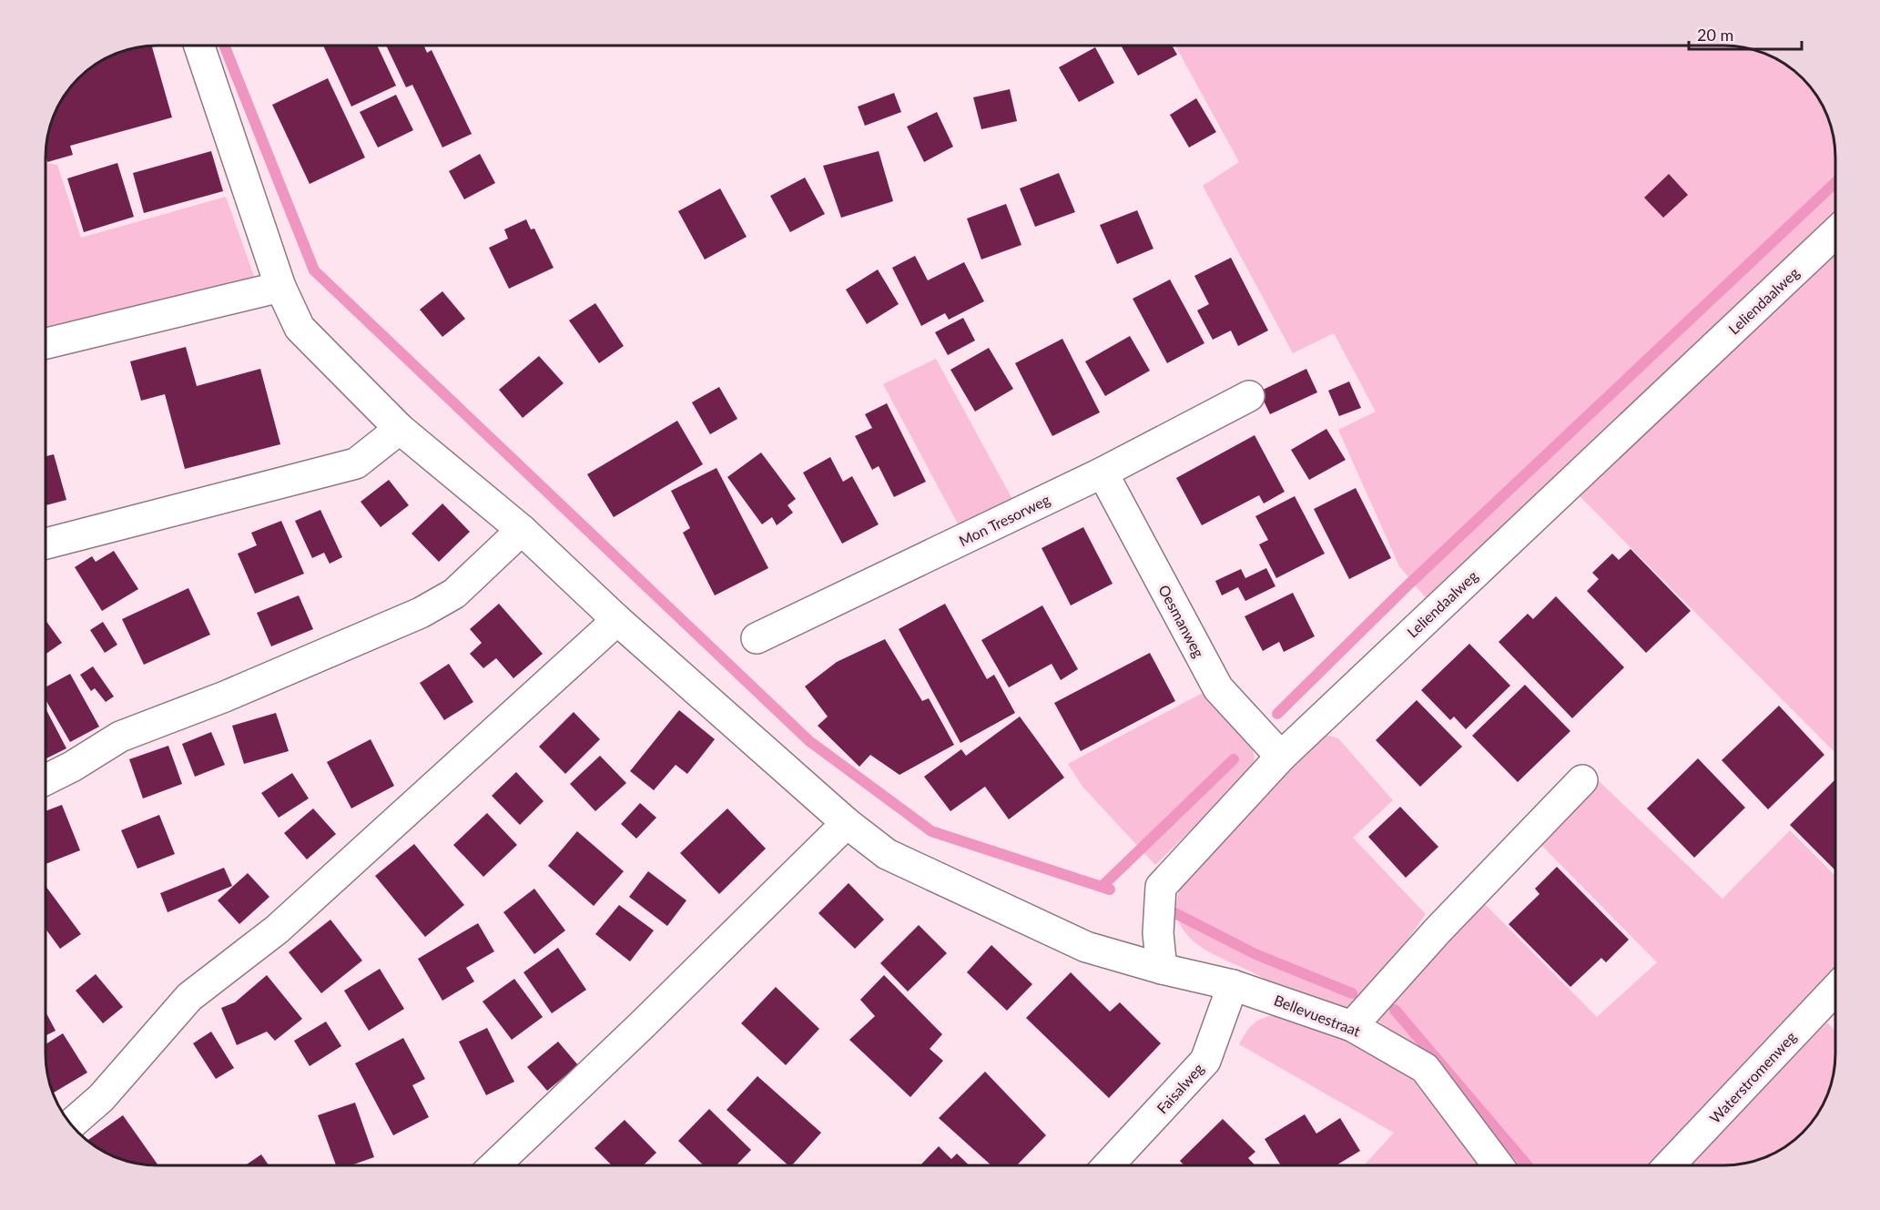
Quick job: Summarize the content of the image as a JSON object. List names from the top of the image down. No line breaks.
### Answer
{"streets":{"street":["Leliendaalweg","Mon Tresorweg","Oesmanweg","Bellevuestraat","Waterstromenweg","Faisalweg"]},"crossings":[["Leliendaalweg","Oesmanweg"],["Mon Tresorweg","Oesmanweg"],["Bellevuestraat","Faisalweg"]],"scale_bar":"20 m"}
